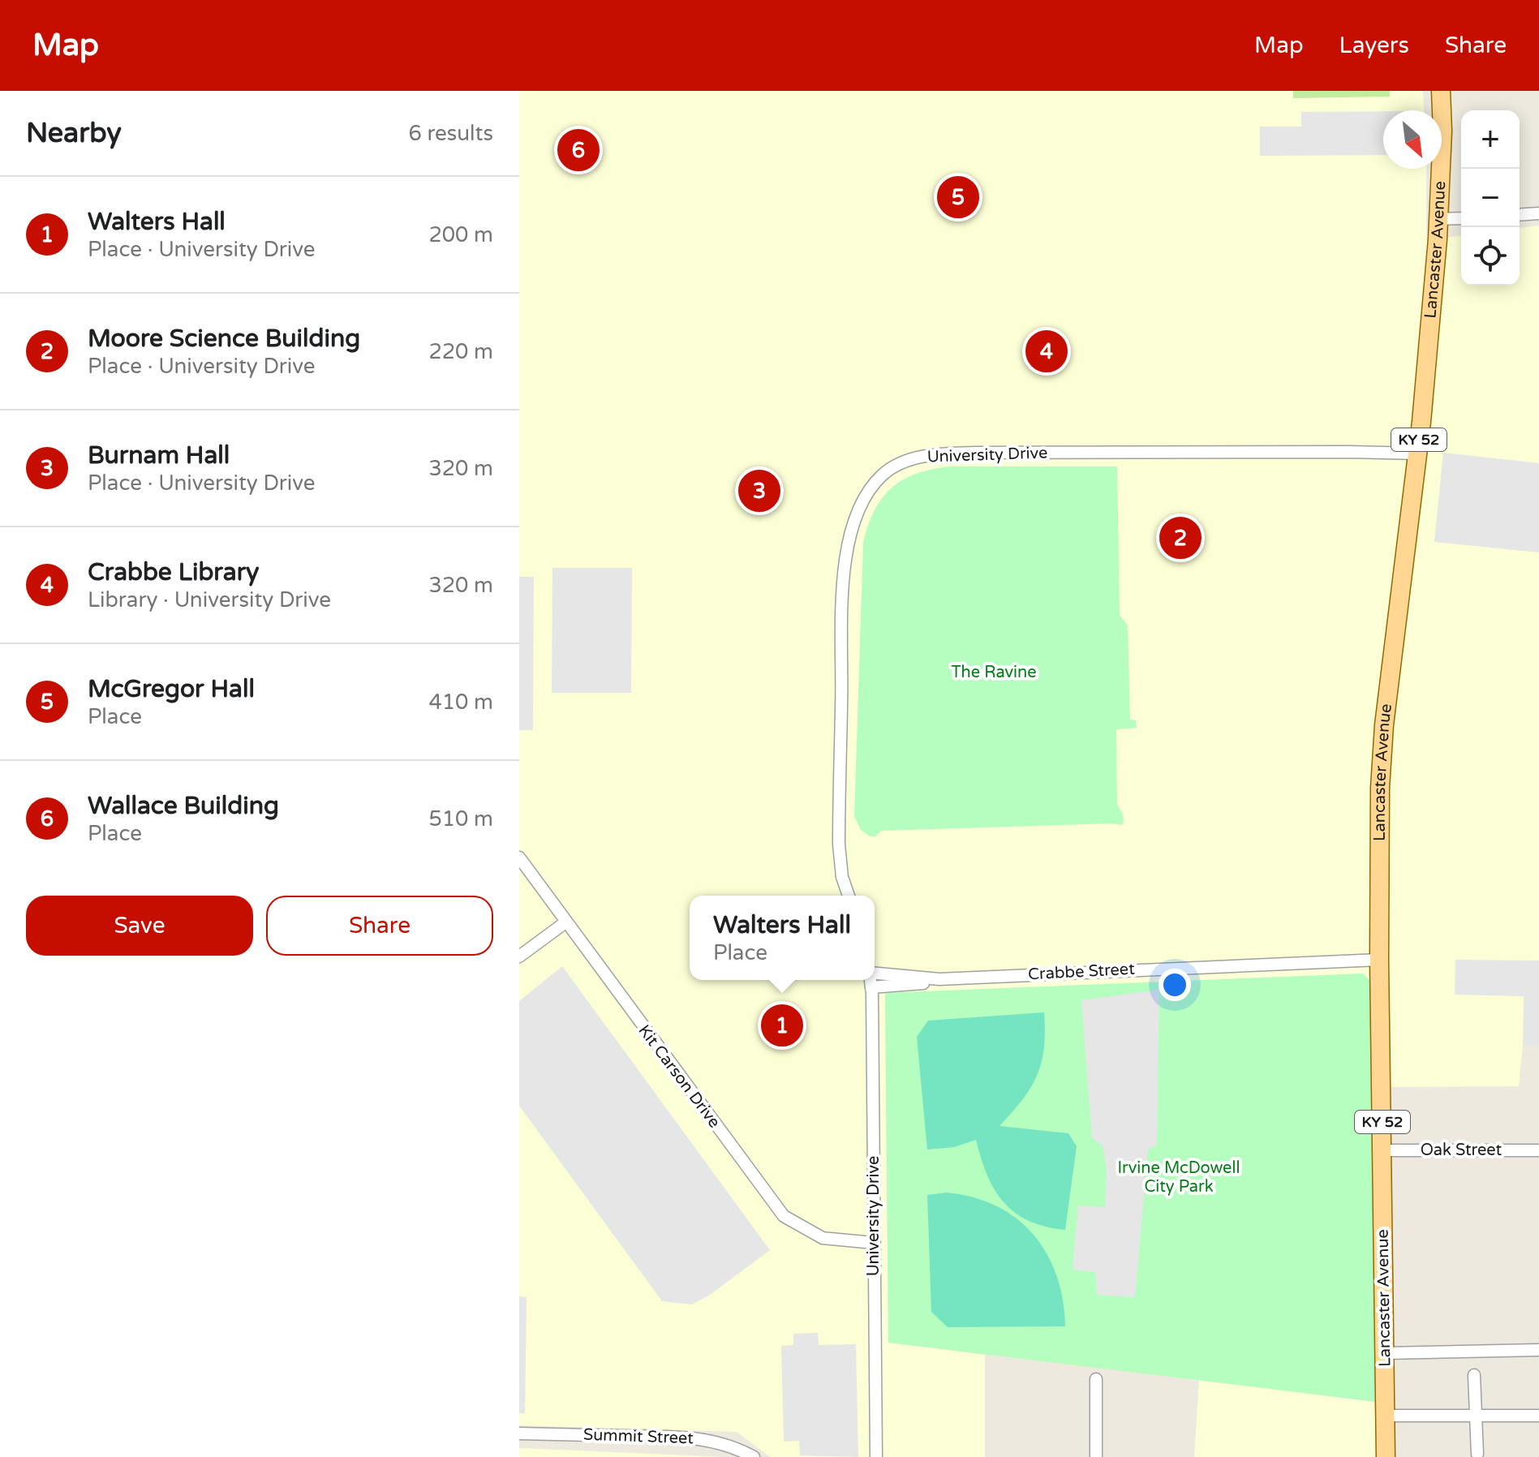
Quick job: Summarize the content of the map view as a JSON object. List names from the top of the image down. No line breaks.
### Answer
{"streets":{"main road":["Lancaster Avenue","KY 52"],"street":["University Drive","Crabbe Street","Kit Carson Drive","Oak Street","Summit Street"]},"crossings":[["Lancaster Avenue","University Drive"],["Lancaster Avenue","Crabbe Street"],["Lancaster Avenue","Oak Street"],["University Drive","Kit Carson Drive"]],"parks":["The Ravine","Irvine McDowell City Park"],"north":"bottom right","page":{"header":"Map","nav":["Map","Layers","Share"],"heading":["Nearby","6 results"],"map_buttons":["+","−"],"pins":["6","5","4","3","2","1"],"list":[{"mark":"1","name":"Walters Hall","note":"Place · University Drive","value":"200 m"},{"mark":"2","name":"Moore Science Building","note":"Place · University Drive","value":"220 m"},{"mark":"3","name":"Burnam Hall","note":"Place · University Drive","value":"320 m"},{"mark":"4","name":"Crabbe Library","note":"Library · University Drive","value":"320 m"},{"mark":"5","name":"McGregor Hall","note":"Place","value":"410 m"},{"mark":"6","name":"Wallace Building","note":"Place","value":"510 m"}],"buttons":["Save","Share"],"popup":["Walters Hall","Place"]}}
